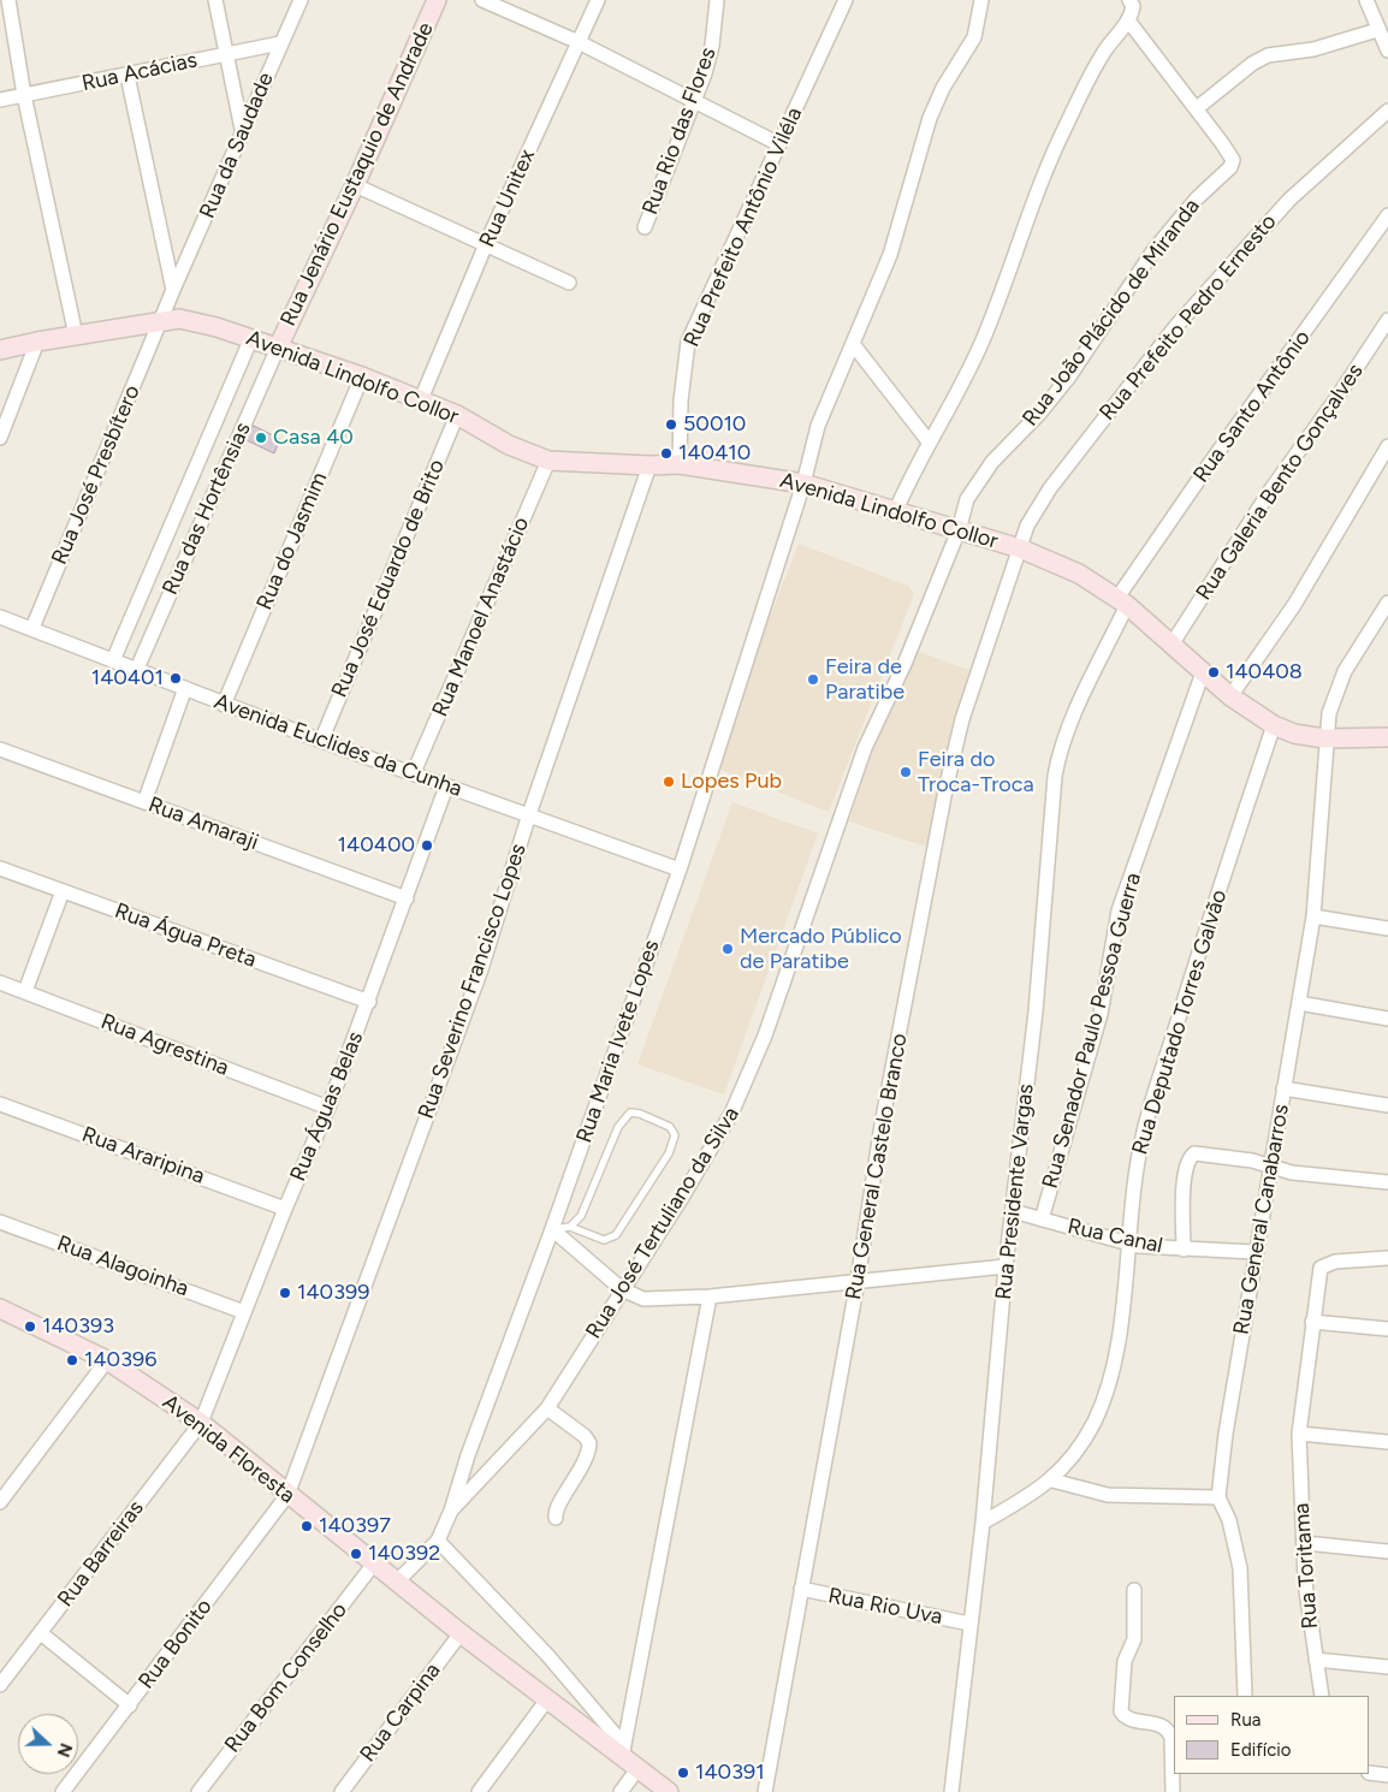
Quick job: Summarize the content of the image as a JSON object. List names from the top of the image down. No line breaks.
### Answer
{"streets":{"main road":["Rua Jenário Eustaquio de Andrade","Avenida Lindolfo Collor","Avenida Floresta"],"street":["Rua Acácias","Rua Rio das Flores","Rua da Saudade","Rua Unitex","Rua Prefeito Antônio Viléla","Rua João Plácido de Miranda","Rua Prefeito Pedro Ernesto","Rua Santo Antônio","Rua José Presbítero","Rua Galeria Bento Gonçalves","Rua das Hortênsias","Rua do Jasmim","Rua José Eduardo de Brito","Rua Manoel Anastácio","Avenida Euclides da Cunha","Rua Amaraji","Rua Água Preta","Rua Severino Francisco Lopes","Rua Deputado Torres Galvão","Rua Senador Paulo Pessoa Guerra","Rua Maria Ivete Lopes","Rua Agrestina","Rua Águas Belas","Rua Araripina","Rua General Castelo Branco","Rua Presidente Vargas","Rua General Canabarros","Rua José Tertuliano da Silva","Rua Canal","Rua Alagoinha","Rua Barreiras","Rua Toritama","Rua Rio Uva","Rua Bonito","Rua Bom Conselho","Rua Carpina"]},"crossings":[["Rua Acácias","Rua da Saudade"],["Rua da Saudade","Avenida Lindolfo Collor"],["Rua da Saudade","Rua José Presbítero"],["Rua Jenário Eustaquio de Andrade","Avenida Lindolfo Collor"],["Rua Jenário Eustaquio de Andrade","Rua das Hortênsias"],["Rua Unitex","Avenida Lindolfo Collor"],["Rua Prefeito Antônio Viléla","Avenida Lindolfo Collor"],["Rua João Plácido de Miranda","Avenida Lindolfo Collor"],["Rua João Plácido de Miranda","Rua José Tertuliano da Silva"],["Rua Prefeito Pedro Ernesto","Avenida Lindolfo Collor"],["Rua Prefeito Pedro Ernesto","Rua General Castelo Branco"],["Avenida Lindolfo Collor","Rua Santo Antônio"],["Avenida Lindolfo Collor","Rua José Presbítero"],["Avenida Lindolfo Collor","Rua Galeria Bento Gonçalves"],["Avenida Lindolfo Collor","Rua das Hortênsias"],["Avenida Lindolfo Collor","Rua do Jasmim"],["Avenida Lindolfo Collor","Rua José Eduardo de Brito"],["Avenida Lindolfo Collor","Rua Manoel Anastácio"],["Avenida Lindolfo Collor","Rua Severino Francisco Lopes"],["Avenida Lindolfo Collor","Rua Deputado Torres Galvão"],["Avenida Lindolfo Collor","Rua Senador Paulo Pessoa Guerra"],["Avenida Lindolfo Collor","Rua Maria Ivete Lopes"],["Avenida Lindolfo Collor","Rua General Castelo Branco"],["Avenida Lindolfo Collor","Rua Presidente Vargas"],["Avenida Lindolfo Collor","Rua General Canabarros"],["Avenida Lindolfo Collor","Rua José Tertuliano da Silva"],["Rua Santo Antônio","Rua Presidente Vargas"],["Rua José Presbítero","Avenida Euclides da Cunha"],["Rua das Hortênsias","Avenida Euclides da Cunha"],["Rua do Jasmim","Avenida Euclides da Cunha"],["Rua José Eduardo de Brito","Avenida Euclides da Cunha"],["Rua Manoel Anastácio","Avenida Euclides da Cunha"],["Avenida Euclides da Cunha","Rua Severino Francisco Lopes"],["Avenida Euclides da Cunha","Rua Maria Ivete Lopes"],["Avenida Euclides da Cunha","Rua Águas Belas"],["Rua Amaraji","Rua Águas Belas"],["Rua Água Preta","Rua Águas Belas"],["Rua Severino Francisco Lopes","Avenida Floresta"],["Rua Severino Francisco Lopes","Rua Bonito"],["Rua Deputado Torres Galvão","Rua Presidente Vargas"],["Rua Deputado Torres Galvão","Rua Canal"],["Rua Senador Paulo Pessoa Guerra","Rua Canal"],["Rua Maria Ivete Lopes","Rua José Tertuliano da Silva"],["Rua Maria Ivete Lopes","Avenida Floresta"],["Rua Agrestina","Rua Águas Belas"],["Rua Águas Belas","Rua Araripina"],["Rua Águas Belas","Rua Alagoinha"],["Rua Águas Belas","Avenida Floresta"],["Rua Águas Belas","Rua Barreiras"],["Rua General Castelo Branco","Rua Rio Uva"],["Rua Presidente Vargas","Rua Canal"],["Rua Presidente Vargas","Rua Rio Uva"],["Rua General Canabarros","Rua Canal"],["Avenida Floresta","Rua Barreiras"],["Avenida Floresta","Rua Bonito"],["Avenida Floresta","Rua Bom Conselho"],["Avenida Floresta","Rua Carpina"]],"places":["50010","Casa 40","140410","140408","140401","Feira de Paratibe","Feira do Troca-Troca","Lopes Pub","140400","Mercado Público de Paratibe","140399","140393","140396","140397","140392","140391"],"legend":["Rua","Edifício"],"north":"right"}
